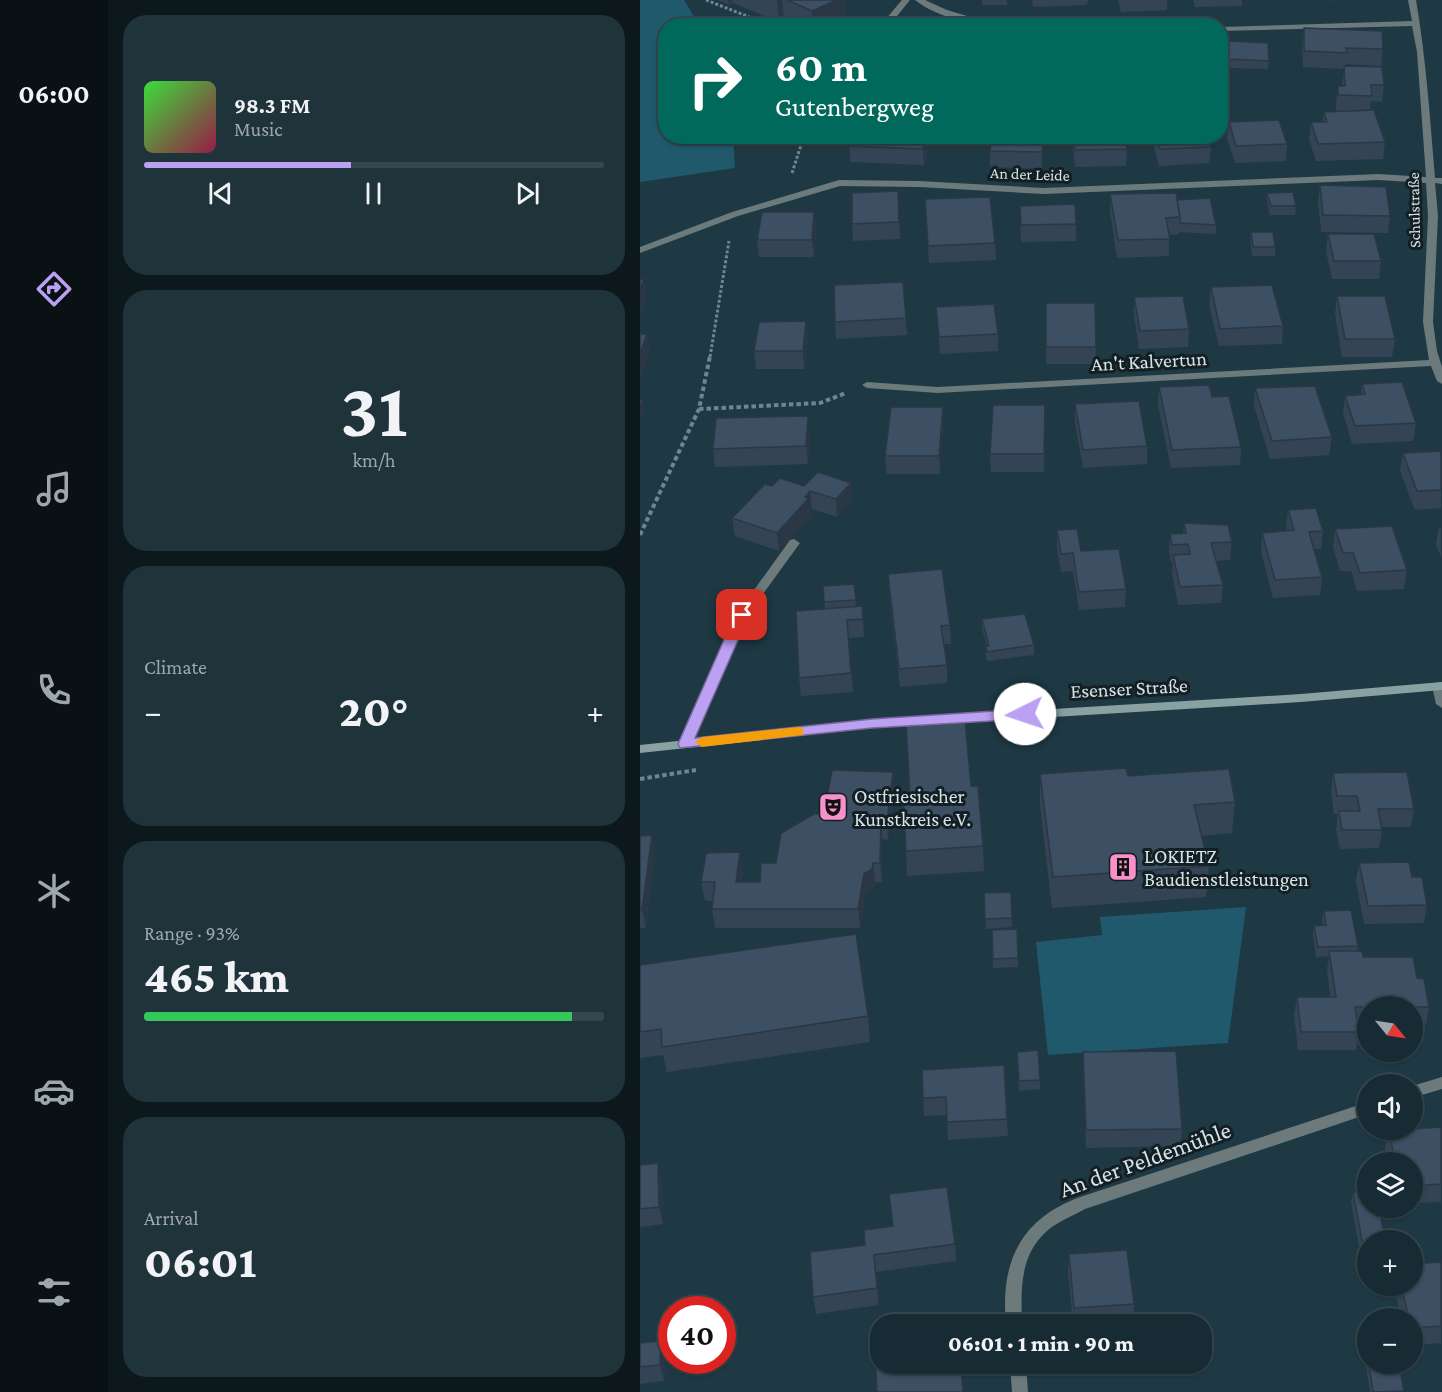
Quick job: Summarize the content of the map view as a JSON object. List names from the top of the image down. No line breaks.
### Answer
{"streets":{"street":["An der Leide","Schulstraße","An't Kalvertun","Esenser Straße","An der Peldemühle"]},"crossings":[["An der Leide","Schulstraße"],["Schulstraße","An't Kalvertun"]],"places":{"theatre":["Ostfriesischer Kunstkreis e.V."],"building":["LOKIETZ Baudienstleistungen"]},"north":"bottom right","page":{"tabs":"06:00","turn":["60 m","Gutenbergweg"],"song":["98.3 FM","Music"],"tile":[["31","km/h"],"Climate",["Range · 93%","465 km"],["Arrival","06:01"]],"heat":["−","20°","+"],"map_buttons":["+","−"],"limit":"40","trip":"06:01 · 1 min · 90 m"}}
